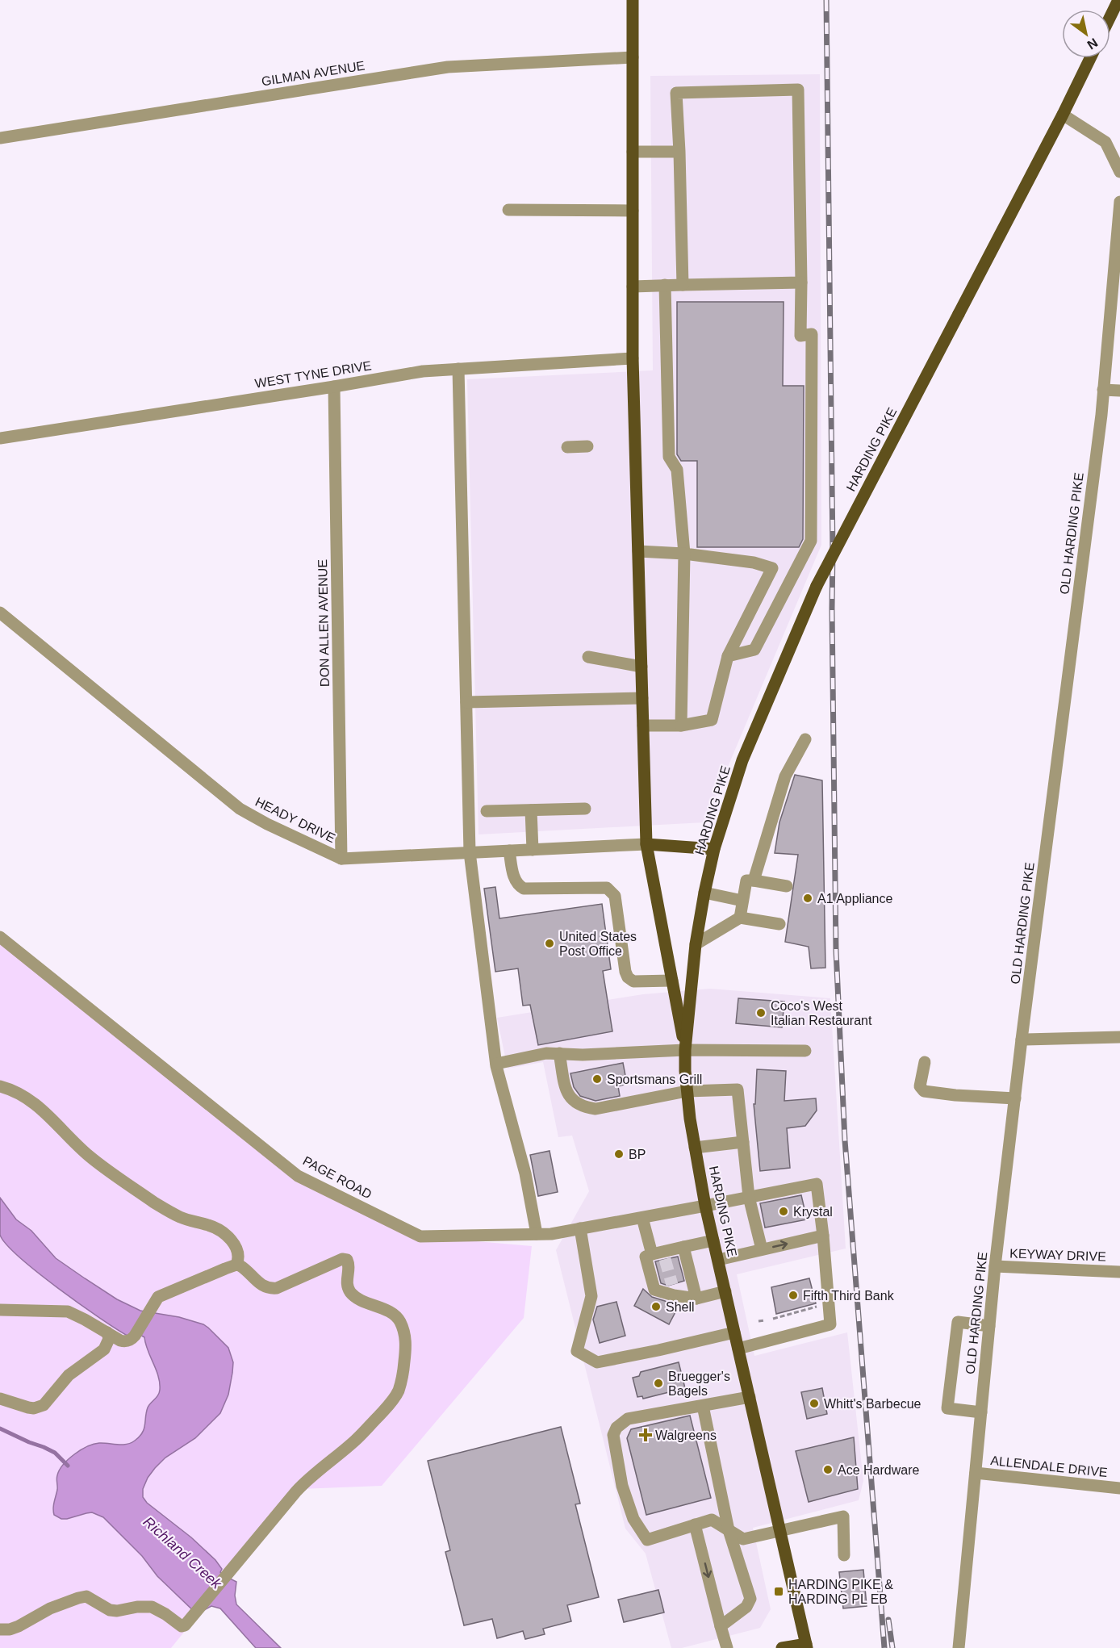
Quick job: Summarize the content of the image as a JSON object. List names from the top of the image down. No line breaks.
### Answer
{"streets":{"main road":["HARDING PIKE"],"street":["GILMAN AVENUE","WEST TYNE DRIVE","OLD HARDING PIKE","DON ALLEN AVENUE","HEADY DRIVE","PAGE ROAD","KEYWAY DRIVE","ALLENDALE DRIVE"]},"crossings":[["WEST TYNE DRIVE","DON ALLEN AVENUE"],["HARDING PIKE","PAGE ROAD"],["OLD HARDING PIKE","KEYWAY DRIVE"],["OLD HARDING PIKE","ALLENDALE DRIVE"],["DON ALLEN AVENUE","HEADY DRIVE"]],"water":["Richland Creek"],"places":{"other":["A1 Appliance","United States Post Office","Coco's West Italian Restaurant","Sportsmans Grill","BP","Krystal","Fifth Third Bank","Shell","Bruegger's Bagels","Whitt's Barbecue","Ace Hardware"],"health":["Walgreens"],"transit":["HARDING PIKE & HARDING PL EB"]},"north":"bottom right"}
